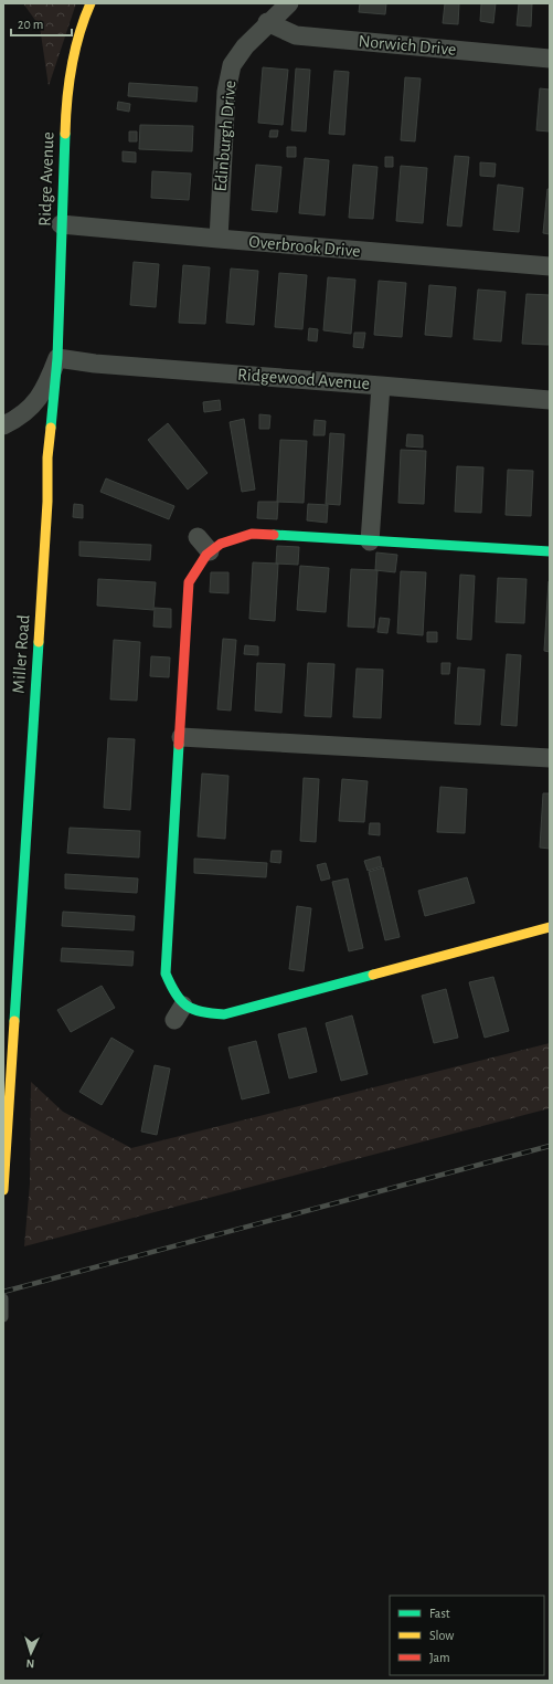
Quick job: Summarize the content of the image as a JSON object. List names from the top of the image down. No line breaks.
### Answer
{"streets":{"street":["Norwich Drive","Edinburgh Drive","Ridge Avenue","Overbrook Drive","Ridgewood Avenue","Miller Road"]},"crossings":[["Norwich Drive","Edinburgh Drive"],["Edinburgh Drive","Overbrook Drive"],["Ridge Avenue","Overbrook Drive"],["Ridge Avenue","Ridgewood Avenue"],["Ridge Avenue","Miller Road"],["Ridgewood Avenue","Miller Road"]],"legend":["Fast","Slow","Jam"],"scale_bar":"20 m","north":"bottom"}
